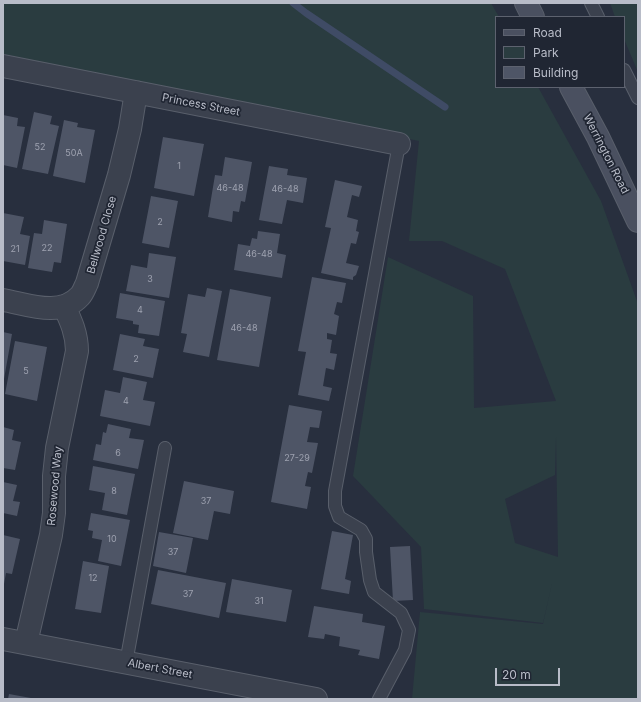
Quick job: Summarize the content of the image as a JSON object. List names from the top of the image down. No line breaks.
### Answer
{"streets":{"main road":["Werrington Road"],"street":["Princess Street","Bellwood Close","Rosewood Way","Albert Street"]},"crossings":[["Princess Street","Bellwood Close"],["Bellwood Close","Rosewood Way"],["Rosewood Way","Albert Street"]],"house_numbers":["52","50A","1","46-48","46-48","2","22","21","46-48","3","4","46-48","2","5","4","6","27-29","8","37","10","37","12","37","31"],"legend":["Road","Park","Building"],"scale_bar":"20 m"}
